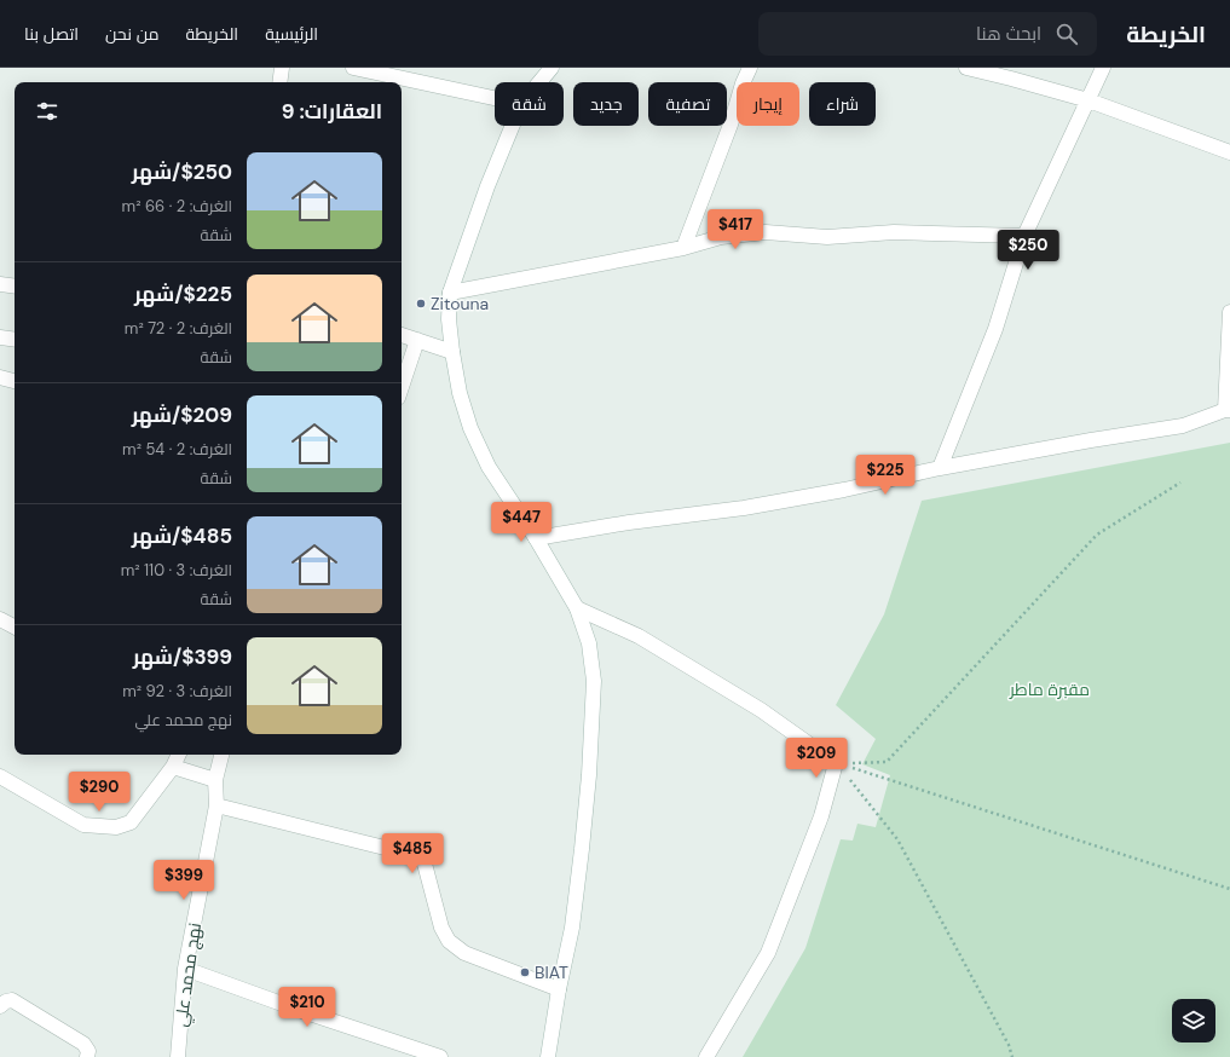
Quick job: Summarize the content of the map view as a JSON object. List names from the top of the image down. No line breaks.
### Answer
{"streets":{"street":["نهج محمد علي"]},"parks":["مقبرة ماطر"],"places":["Zitouna","BIAT"],"page":{"header":"الخريطة","search":"ابحث هنا","nav":["الرئيسية","الخريطة","من نحن","اتصل بنا"],"chip":["شراء","إيجار","تصفية","جديد","شقة"],"heading":"العقارات: 9","list":[{"name":"$250/شهر","note":"الغرف: 2 · 66 m² · شقة"},{"name":"$225/شهر","note":"الغرف: 2 · 72 m² · شقة"},{"name":"$209/شهر","note":"الغرف: 2 · 54 m² · شقة"},{"name":"$485/شهر","note":"الغرف: 3 · 110 m² · شقة"},{"name":"$399/شهر","note":"الغرف: 3 · 92 m² · نهج محمد علي"}],"price":["$417","$250","$225","$447","$209","$290","$485","$399","$210"]}}
